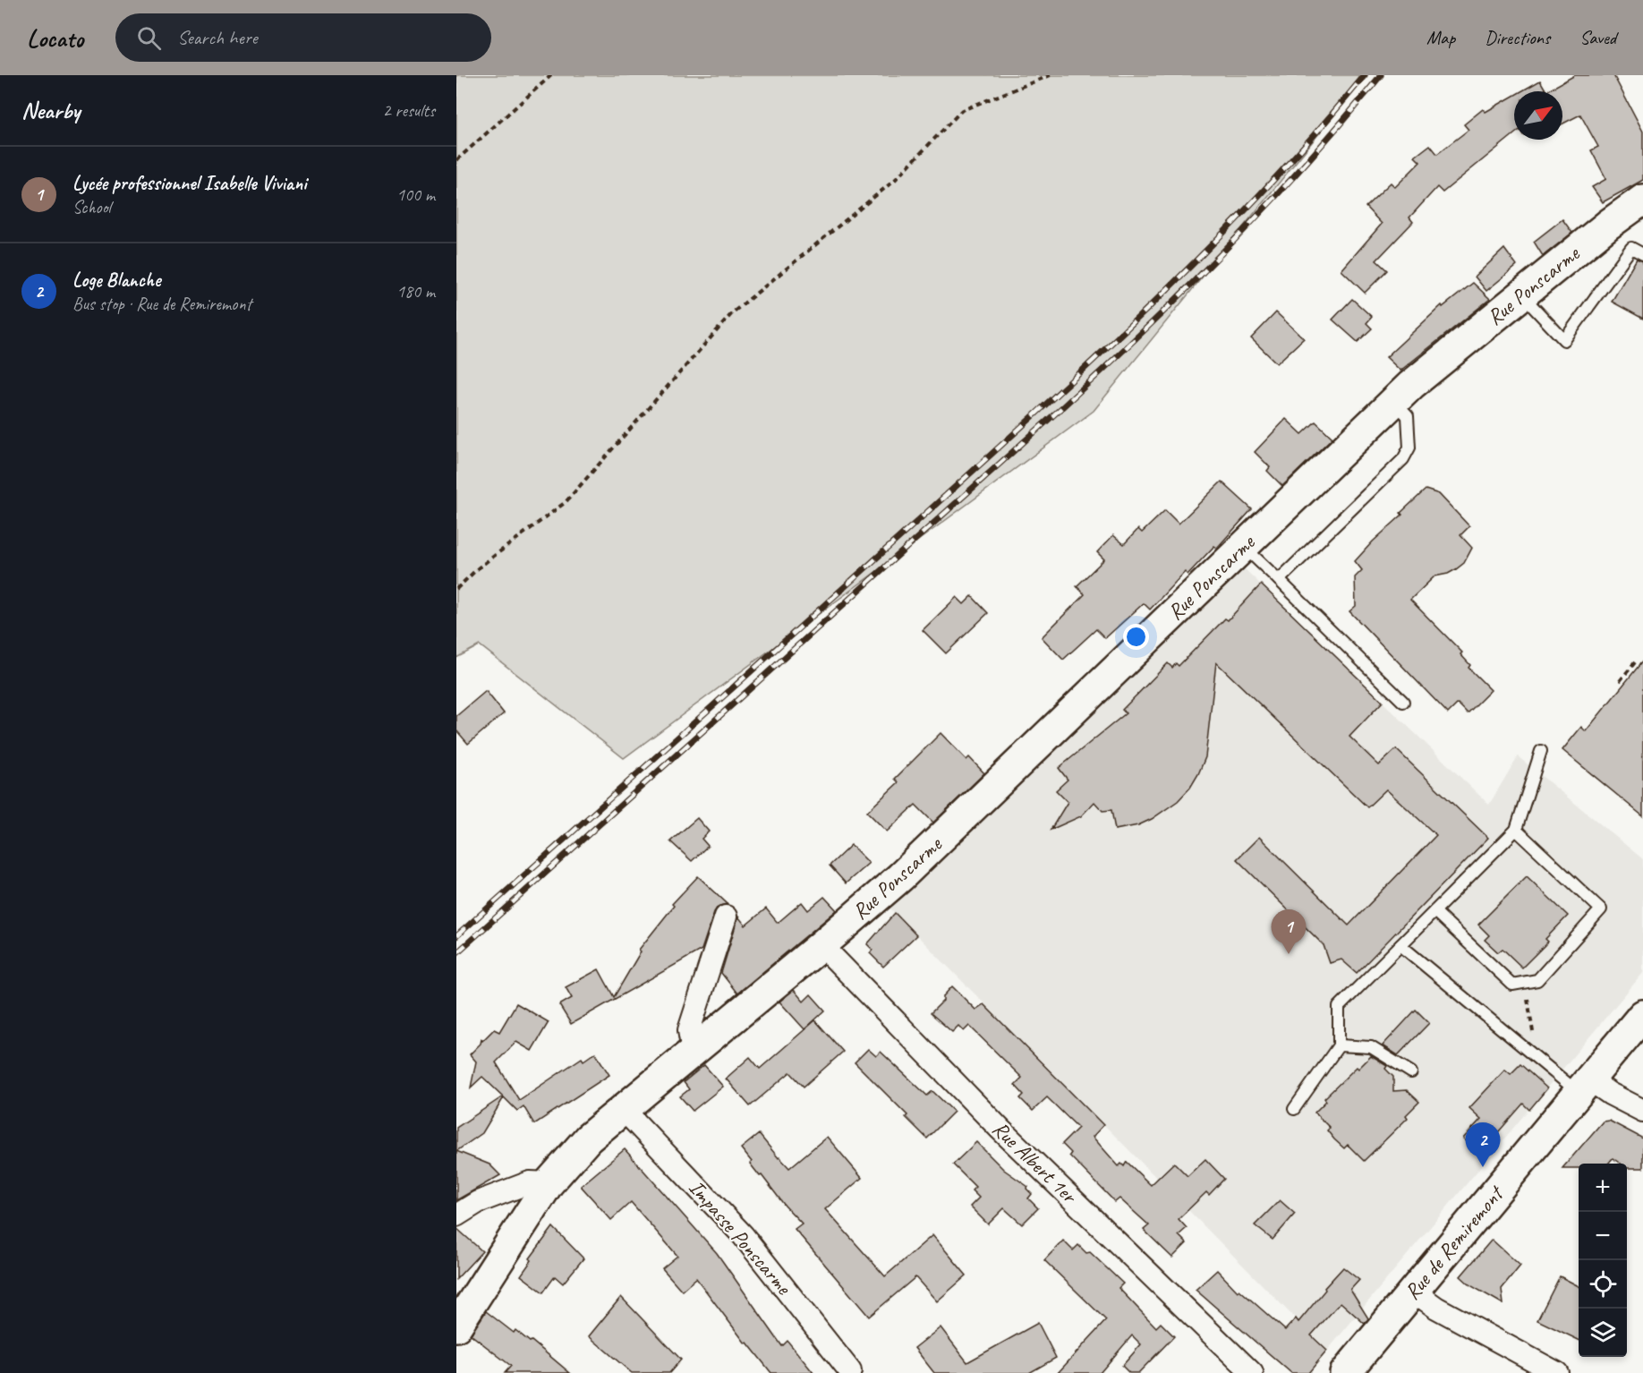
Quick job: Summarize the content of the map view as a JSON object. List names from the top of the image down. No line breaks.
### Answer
{"streets":{"street":["Rue Ponscarme","Rue Albert 1er","Impasse Ponscarme","Rue de Remiremont"]},"crossings":[["Rue Ponscarme","Rue Albert 1er"],["Rue Ponscarme","Impasse Ponscarme"]],"north":"top right","page":{"header":"Locato","search":"Search here","nav":["Map","Directions","Saved"],"heading":["Nearby","2 results"],"list":[{"mark":"1","name":"Lycée professionnel Isabelle Viviani","note":"School","value":"100 m"},{"mark":"2","name":"Loge Blanche","note":"Bus stop · Rue de Remiremont","value":"180 m"}],"pins":["1","2"],"map_buttons":["+","−"]}}
